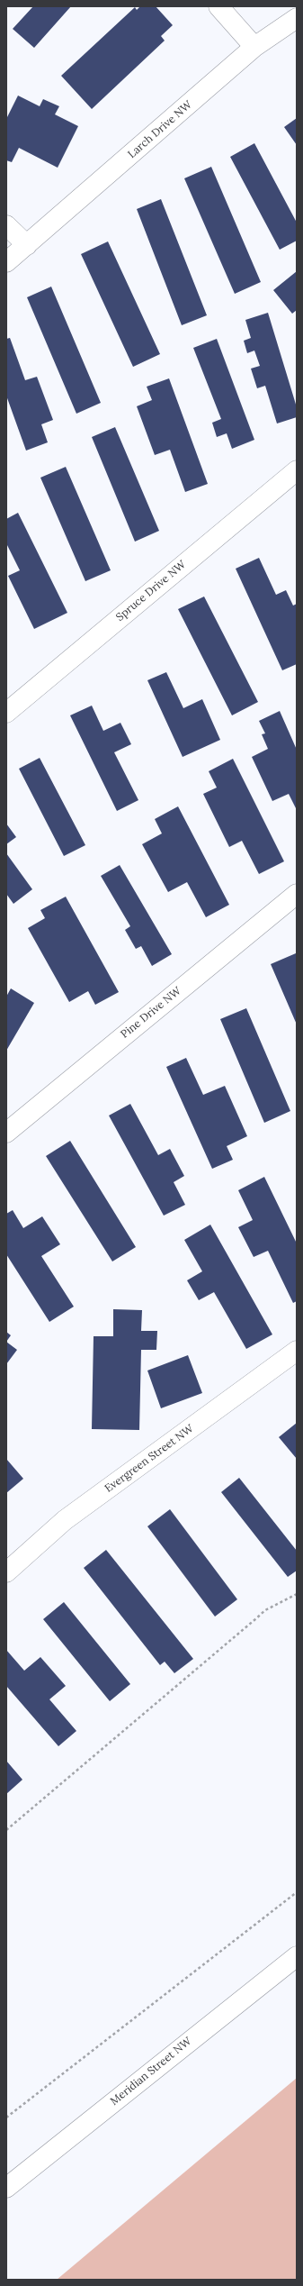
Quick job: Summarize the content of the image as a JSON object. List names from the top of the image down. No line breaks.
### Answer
{"streets":{"street":["Larch Drive NW","Spruce Drive NW","Pine Drive NW","Evergreen Street NW","Meridian Street NW"]}}
